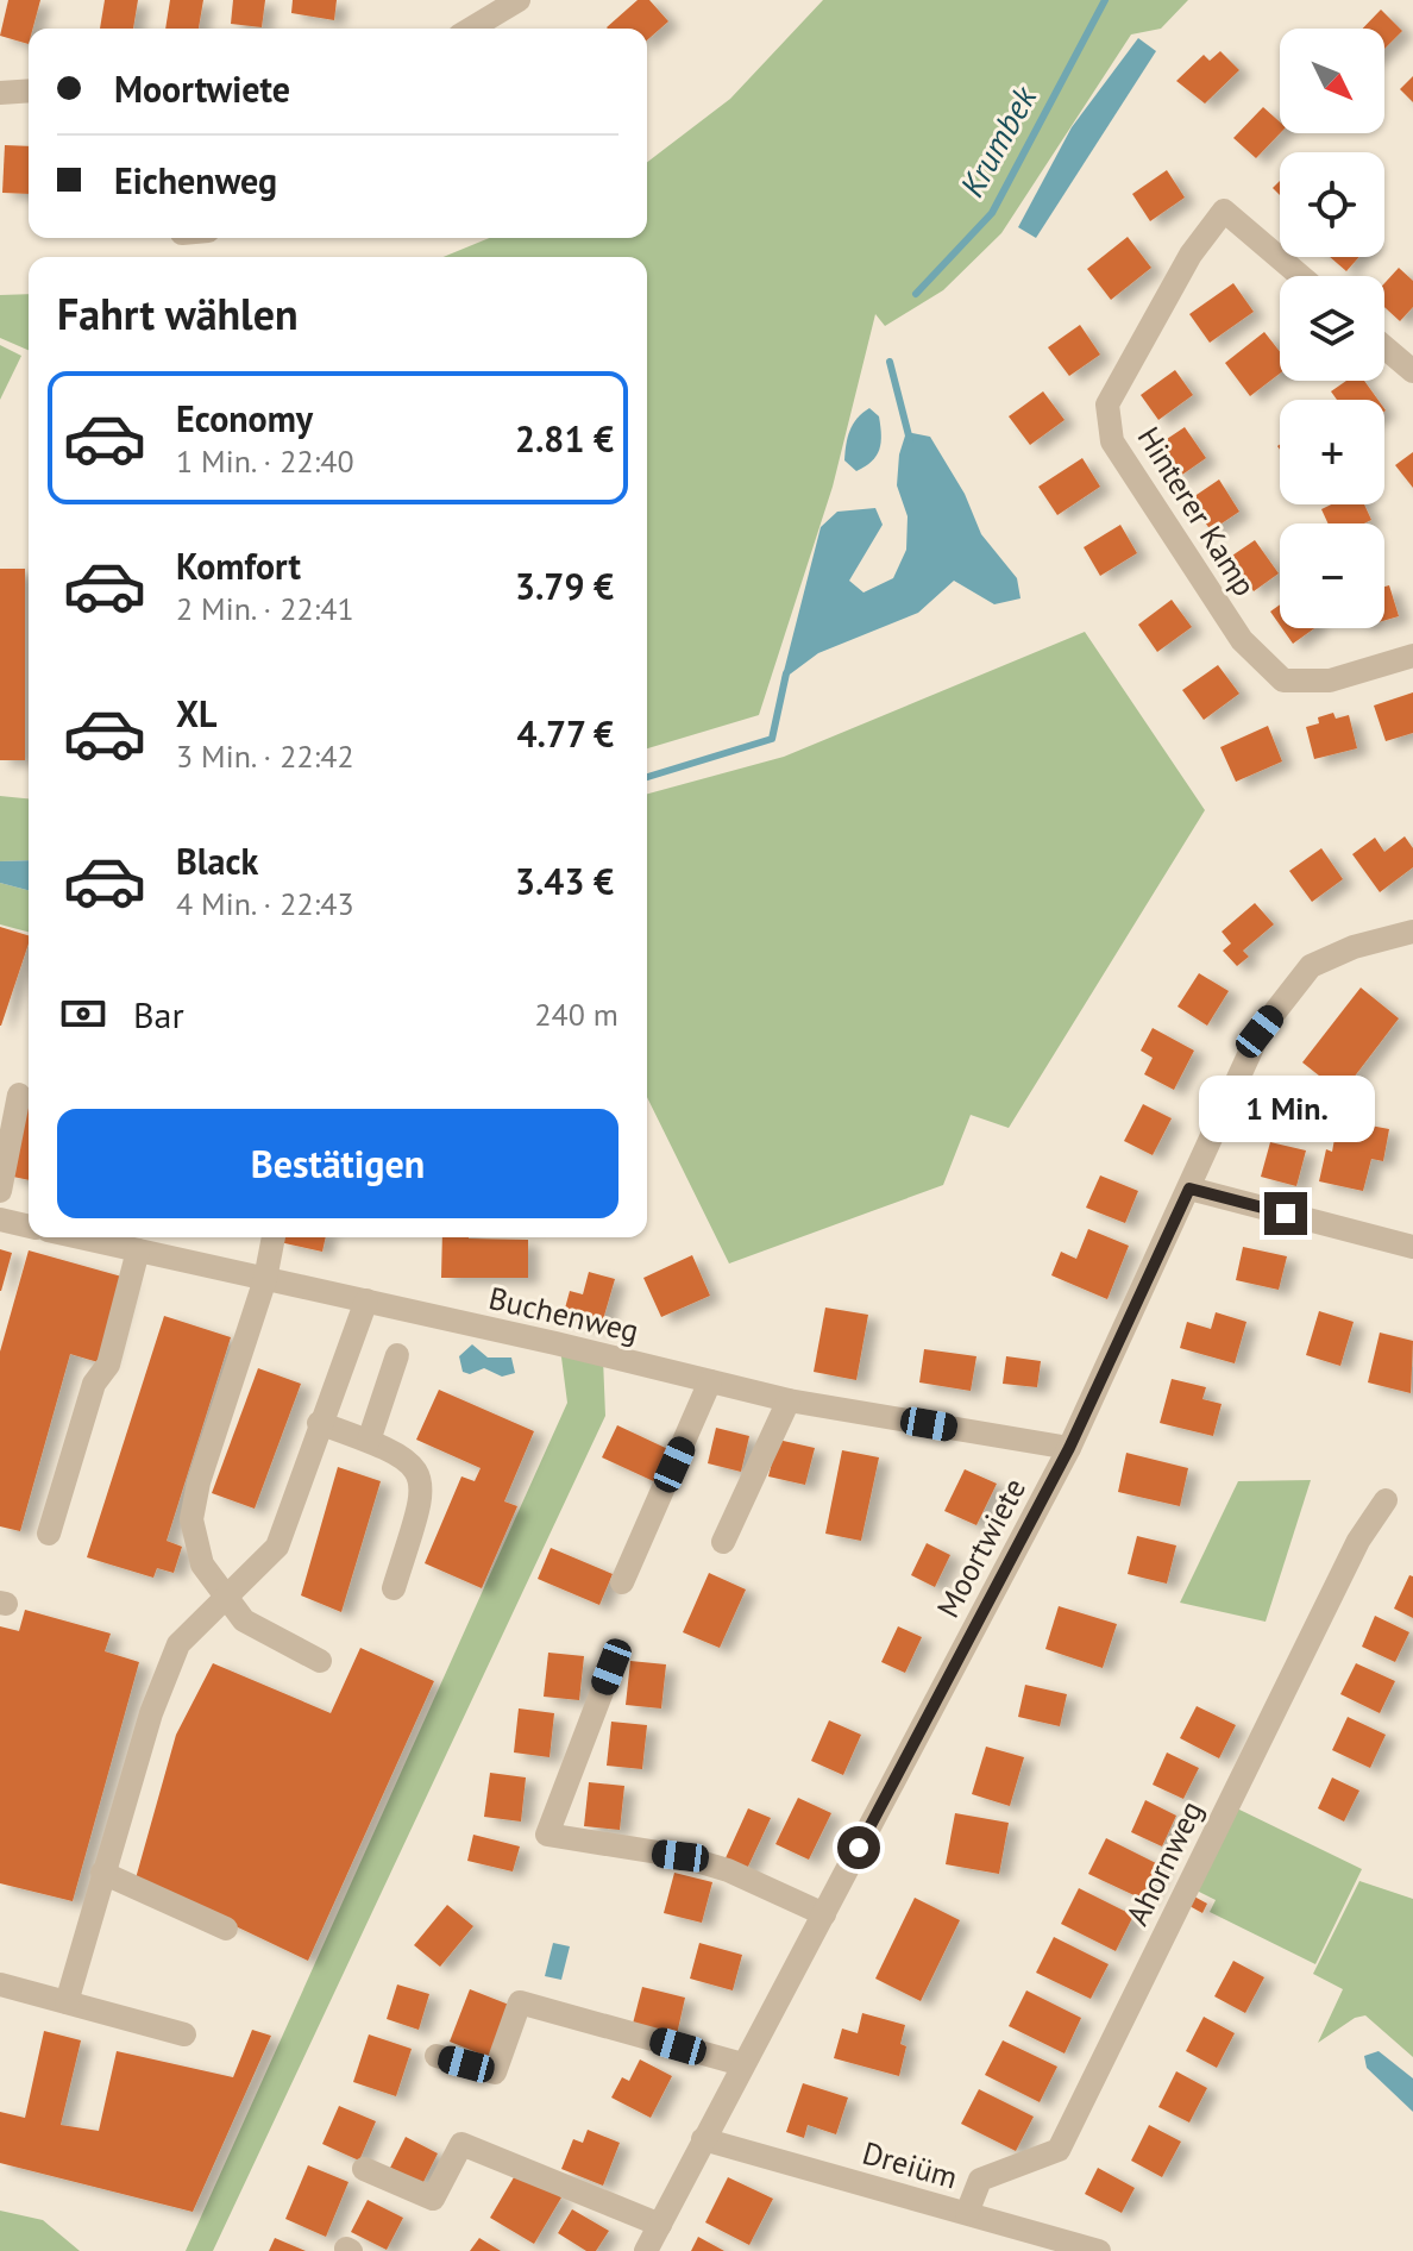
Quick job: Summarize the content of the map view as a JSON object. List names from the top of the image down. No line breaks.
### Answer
{"streets":{"street":["Hinterer Kamp","Buchenweg","Moortwiete","Ahornweg","Dreiüm"]},"crossings":[["Buchenweg","Moortwiete"],["Moortwiete","Dreiüm"],["Ahornweg","Dreiüm"]],"water":["Krumbek"],"north":"bottom right","page":{"map_buttons":["+","−"],"banner":["Moortwiete","Eichenweg"],"heading":"Fahrt wählen","list":[{"name":"Economy","note":"1 Min. · 22:40","value":"2.81 €"},{"name":"Komfort","note":"2 Min. · 22:41","value":"3.79 €"},{"name":"XL","note":"3 Min. · 22:42","value":"4.77 €"},{"name":"Black","note":"4 Min. · 22:43","value":"3.43 €"}],"pay":["Bar","240 m"],"bubble":"1 Min.","buttons":"Bestätigen"}}
